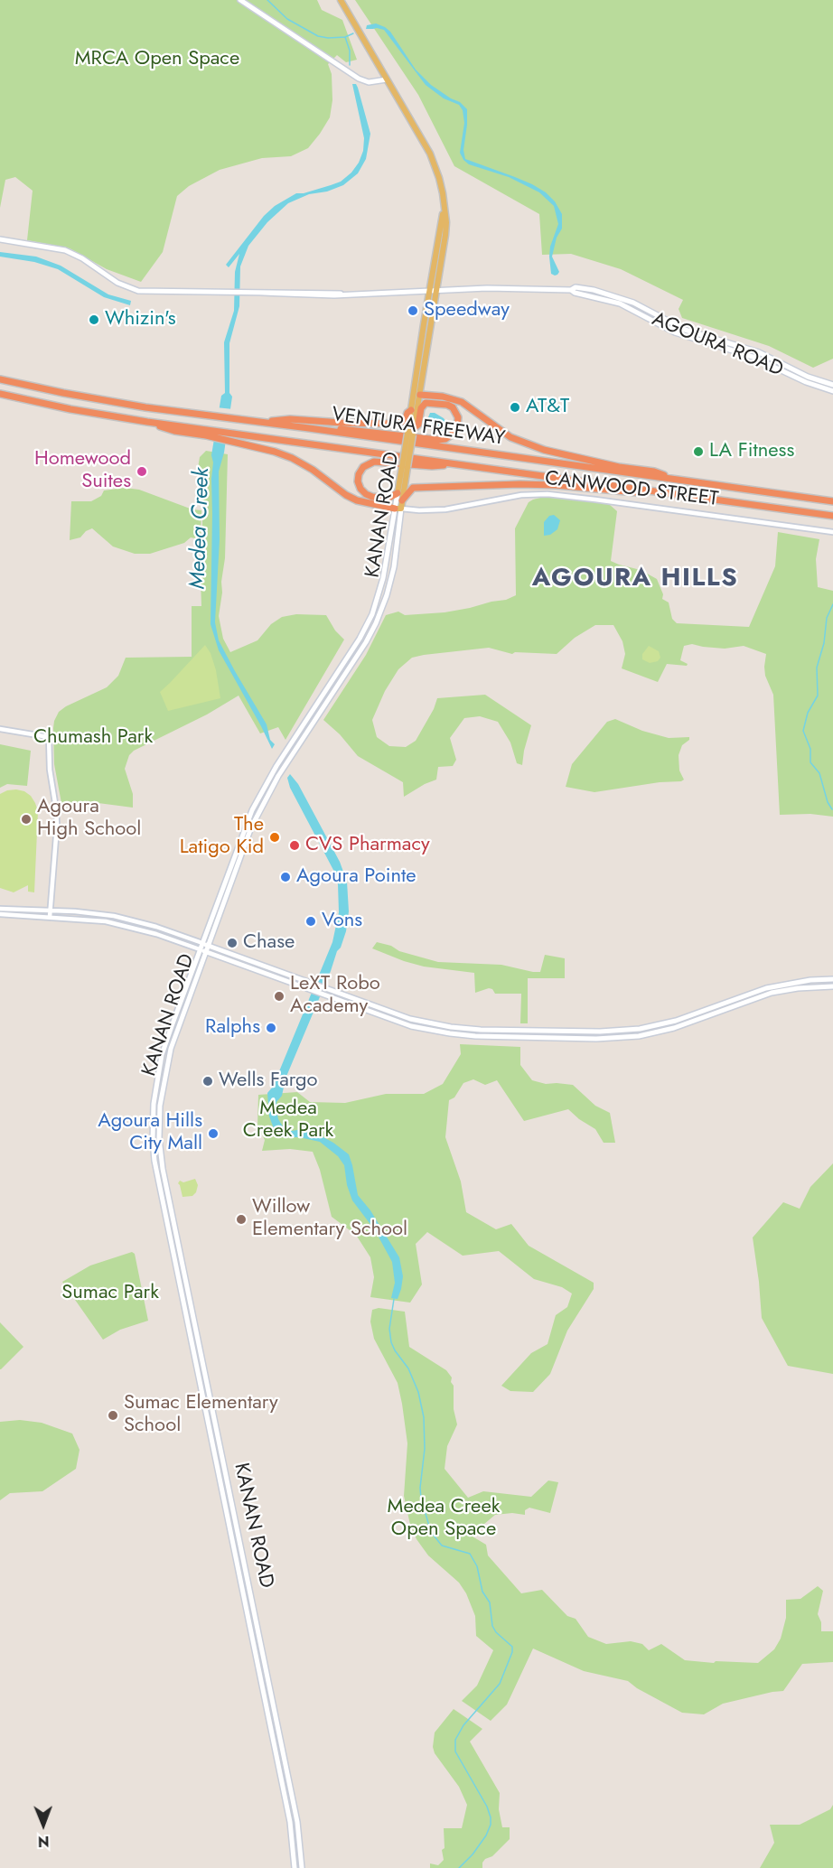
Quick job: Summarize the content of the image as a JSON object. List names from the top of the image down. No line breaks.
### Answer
{"streets":{"highway":["VENTURA FREEWAY"],"main road":["AGOURA ROAD","KANAN ROAD"],"street":["CANWOOD STREET"]},"crossings":[["AGOURA ROAD","KANAN ROAD"],["CANWOOD STREET","KANAN ROAD"]],"districts":["AGOURA HILLS"],"water":["Medea Creek"],"parks":["MRCA Open Space","Chumash Park","Medea Creek Park","Sumac Park","Medea Creek Open Space"],"places":["Speedway","Whizin's","AT&T","LA Fitness","Homewood Suites","Agoura High School","The Latigo Kid","CVS Pharmacy","Agoura Pointe","Vons","Chase","LeXT Robo Academy","Ralphs","Wells Fargo","Agoura Hills City Mall","Willow Elementary School","Sumac Elementary School"],"north":"bottom"}
